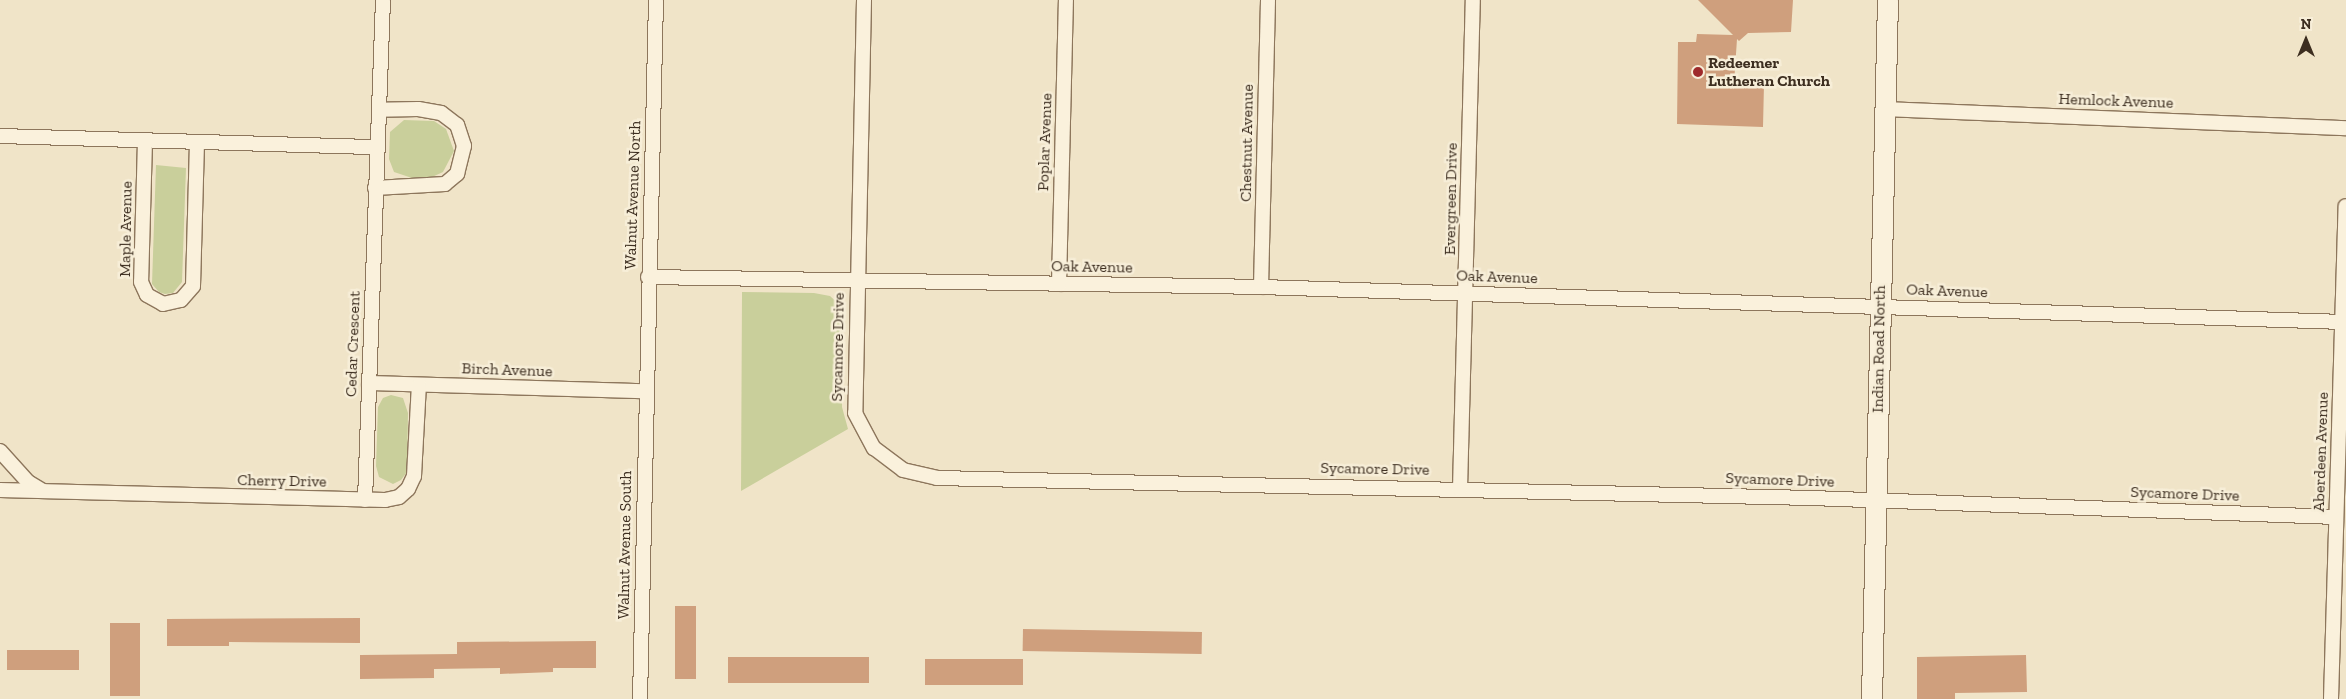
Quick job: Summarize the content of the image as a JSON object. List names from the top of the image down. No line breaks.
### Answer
{"streets":{"main road":["Indian Road North"],"street":["Hemlock Avenue","Poplar Avenue","Chestnut Avenue","Walnut Avenue North","Evergreen Drive","Maple Avenue","Oak Avenue","Cedar Crescent","Sycamore Drive","Birch Avenue","Aberdeen Avenue","Cherry Drive","Walnut Avenue South"]},"crossings":[["Hemlock Avenue","Indian Road North"],["Poplar Avenue","Oak Avenue"],["Chestnut Avenue","Oak Avenue"],["Walnut Avenue North","Oak Avenue"],["Walnut Avenue North","Birch Avenue"],["Walnut Avenue North","Walnut Avenue South"],["Evergreen Drive","Oak Avenue"],["Evergreen Drive","Sycamore Drive"],["Oak Avenue","Sycamore Drive"],["Oak Avenue","Indian Road North"],["Oak Avenue","Aberdeen Avenue"],["Cedar Crescent","Birch Avenue"],["Cedar Crescent","Cherry Drive"],["Sycamore Drive","Indian Road North"],["Sycamore Drive","Aberdeen Avenue"],["Birch Avenue","Cherry Drive"],["Birch Avenue","Walnut Avenue South"]],"places":["Redeemer Lutheran Church"],"north":"top"}
